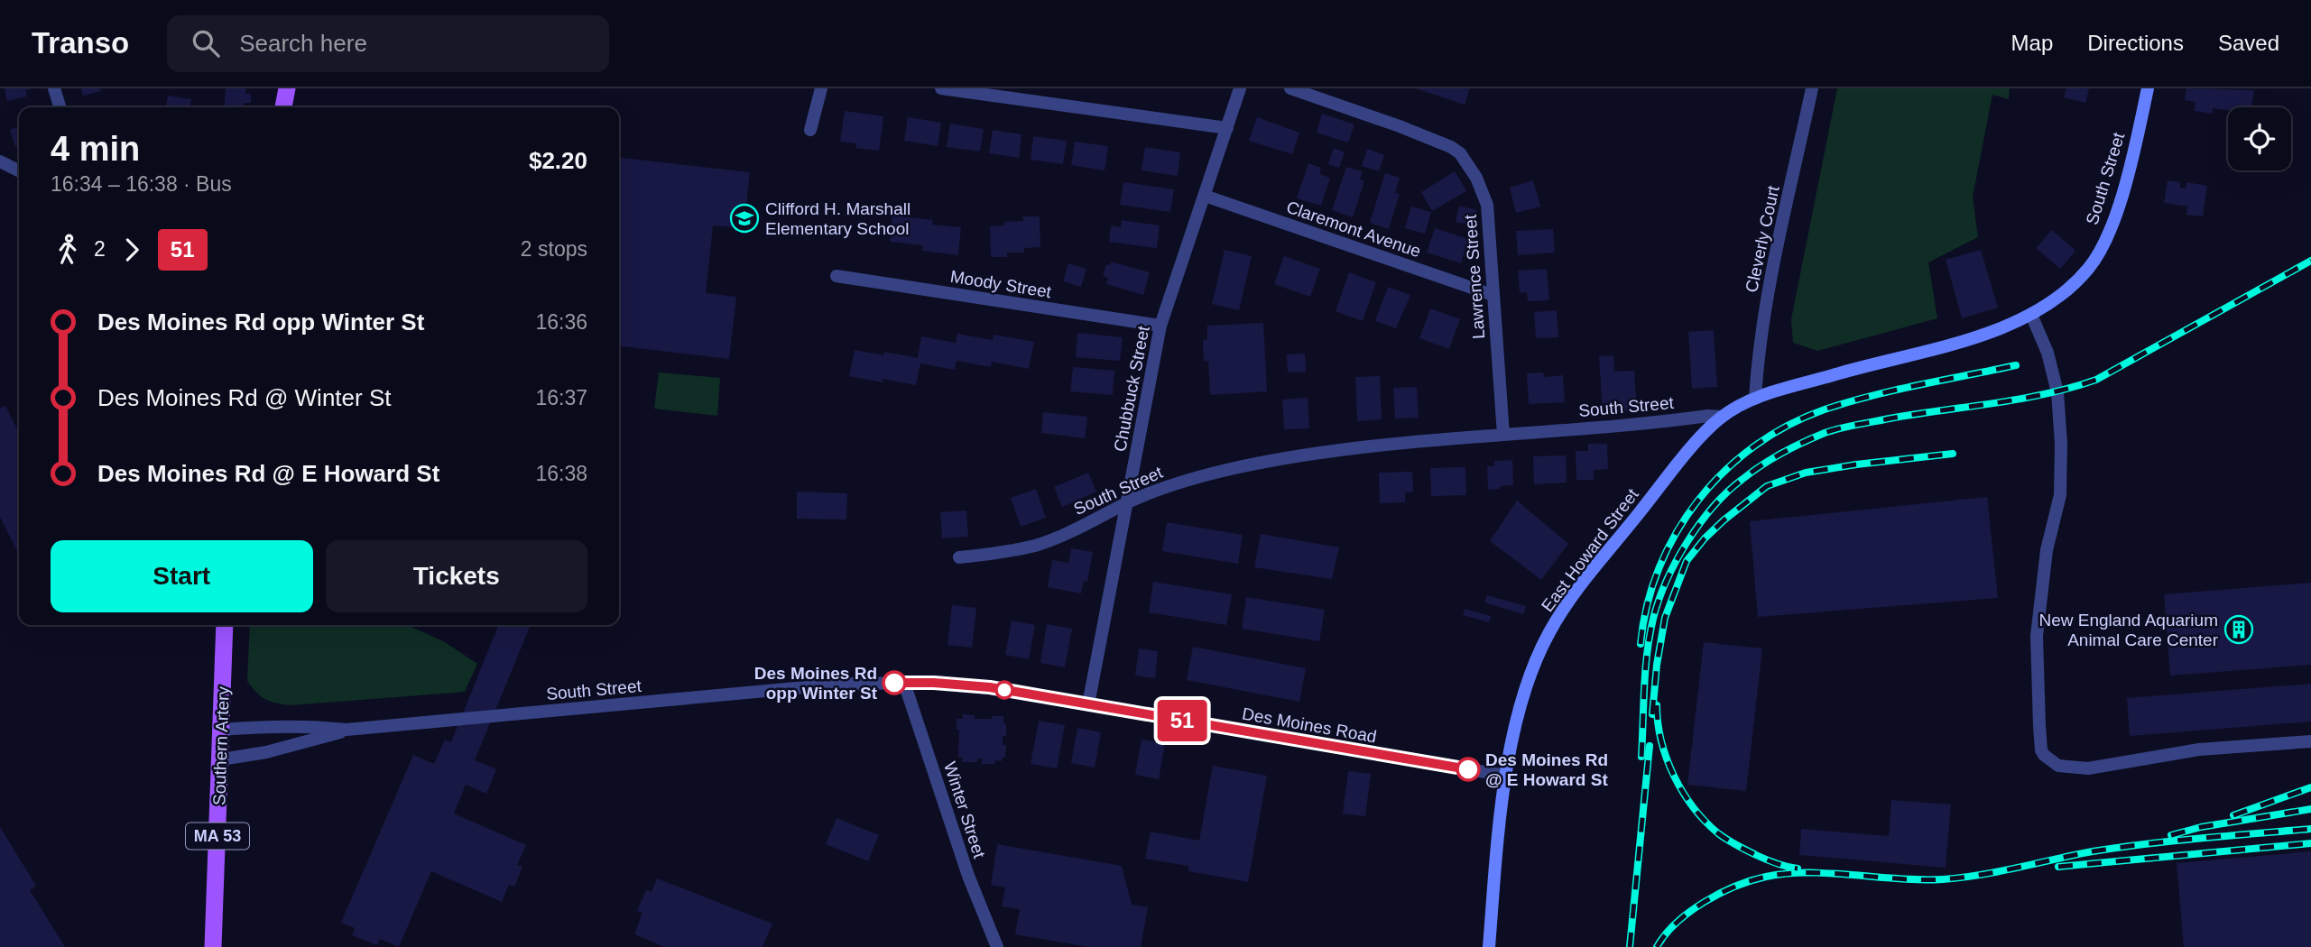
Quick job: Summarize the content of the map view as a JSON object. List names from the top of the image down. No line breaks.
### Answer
{"streets":{"main road":["South Street","East Howard Street","Southern Artery","MA 53"],"street":["Claremont Avenue","Cleverly Court","Lawrence Street","Moody Street","Chubbuck Street","Des Moines Road","Winter Street"]},"crossings":[["South Street","Cleverly Court"],["South Street","Lawrence Street"],["South Street","Chubbuck Street"],["South Street","East Howard Street"],["South Street","Des Moines Road"],["South Street","Southern Artery"],["Claremont Avenue","Lawrence Street"],["Claremont Avenue","Chubbuck Street"],["Moody Street","Chubbuck Street"],["Chubbuck Street","Des Moines Road"],["East Howard Street","Des Moines Road"],["Des Moines Road","Winter Street"]],"places":{"school or university":["Clifford H. Marshall Elementary School"],"building":["New England Aquarium Animal Care Center"],"other":["Des Moines Rd opp Winter St","Des Moines Rd @ E Howard St"]},"lines":["bus line 51"],"page":{"header":"Transo","search":"Search here","nav":["Map","Directions","Saved"],"on_map":"51","heading":["4 min","16:34 – 16:38 · Bus","$2.20"],"legs":["2","51","2 stops"],"list":[{"name":"Des Moines Rd opp Winter St","value":"16:36"},{"name":"Des Moines Rd @ Winter St","value":"16:37"},{"name":"Des Moines Rd @ E Howard St","value":"16:38"}],"buttons":["Start","Tickets"]}}
